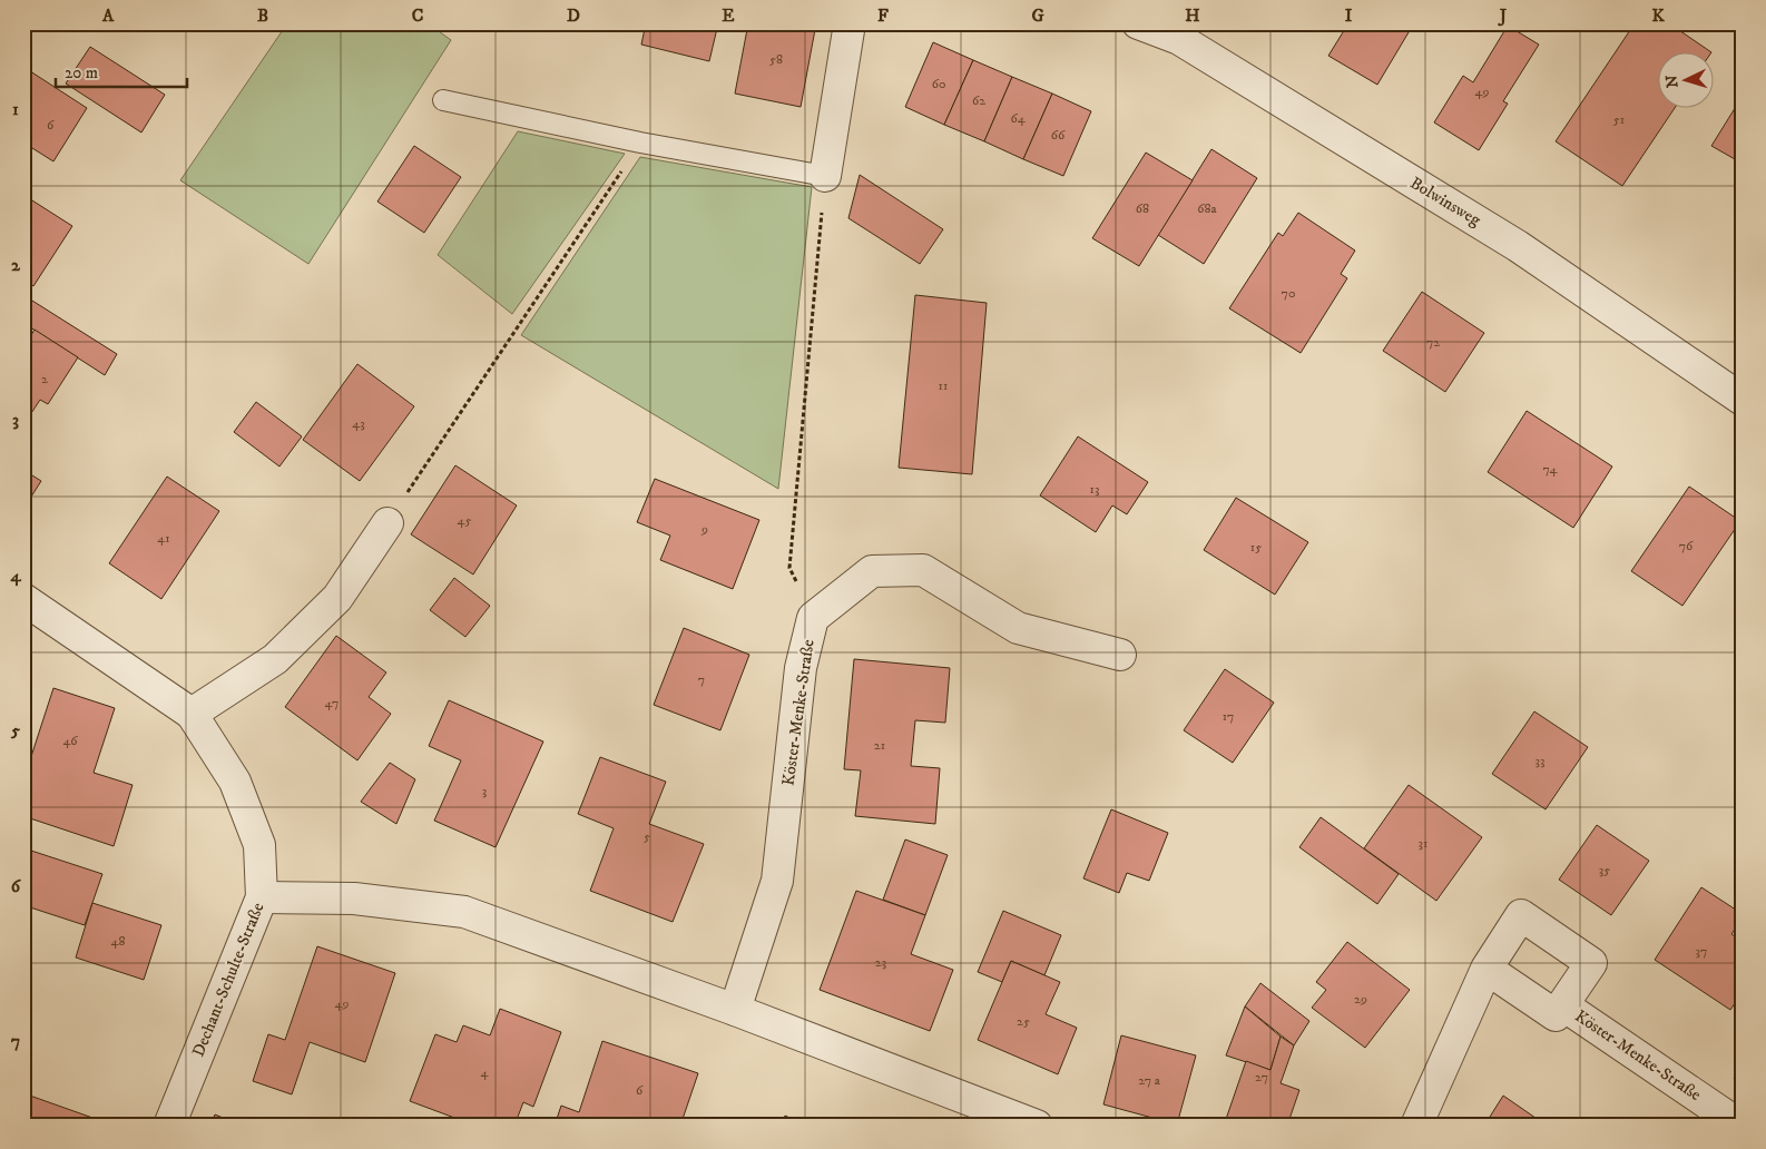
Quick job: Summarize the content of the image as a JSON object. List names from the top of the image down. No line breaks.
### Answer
{"streets":{"street":["Bolwinsweg","Köster-Menke-Straße","Dechant-Schulte-Straße"]},"house_numbers":["58","60","49","62","64","51","6","66","68","68a","70","72","2","11","43","74","13","45","9","41","76","15","7","47","17","46","21","33","3","5","31","35","48","37","23","29","49","25","4","27","27 a","6"],"scale_bar":"20 m","north":"left","grid":{"columns":["A","B","C","D","E","F","G","H","I","J","K"],"rows":["1","2","3","4","5","6","7"]}}
